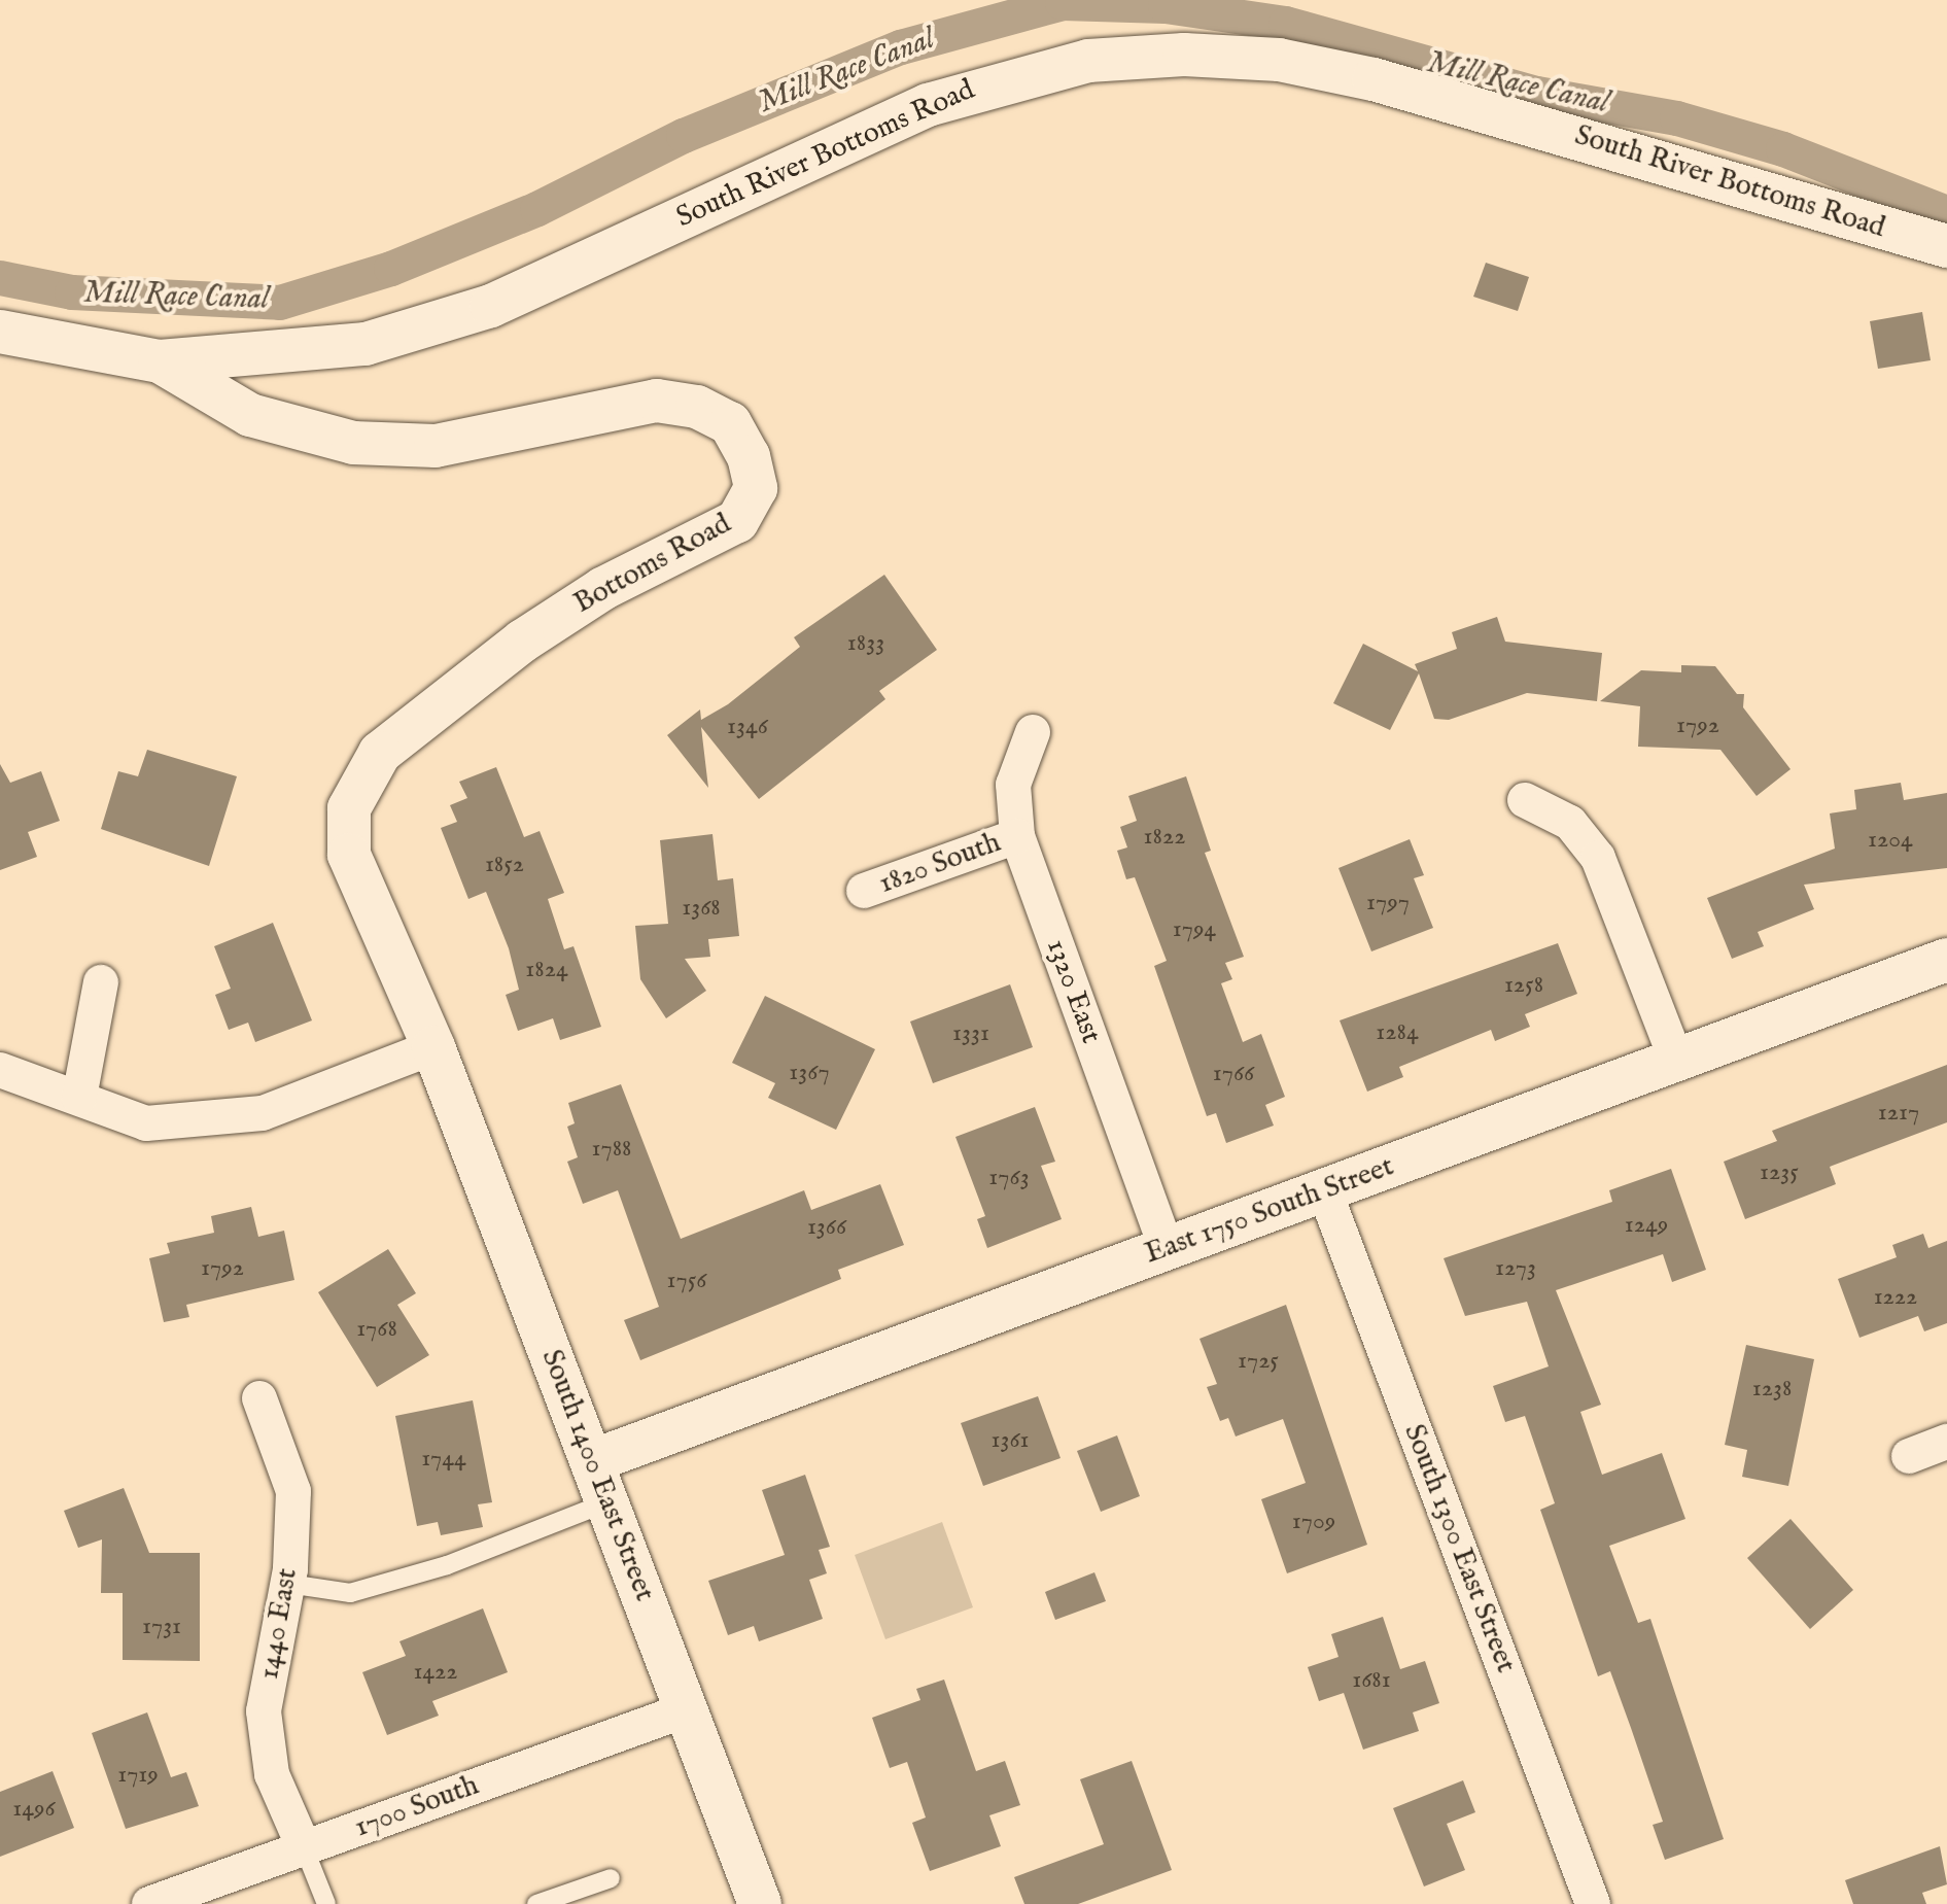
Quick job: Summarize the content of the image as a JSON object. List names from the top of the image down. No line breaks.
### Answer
{"streets":{"street":["South River Bottoms Road","Bottoms Road","1820 South","1320 East","East 1750 South Street","South 1400 East Street","South 1300 East Street","1440 East","1700 South"]},"crossings":[["South River Bottoms Road","Bottoms Road"],["Bottoms Road","South 1400 East Street"],["1820 South","1320 East"],["1320 East","East 1750 South Street"],["East 1750 South Street","South 1400 East Street"],["East 1750 South Street","South 1300 East Street"],["South 1400 East Street","1700 South"],["1440 East","1700 South"]],"water":["Mill Race Canal"],"house_numbers":["1833","1792","1346","1822","1204","1852","1797","1368","1794","1824","1258","1284","1331","1367","1766","1217","1788","1235","1763","1249","1366","1792","1273","1756","1222","1768","1725","1238","1361","1744","1709","1731","1422","1681","1719","1496"]}
